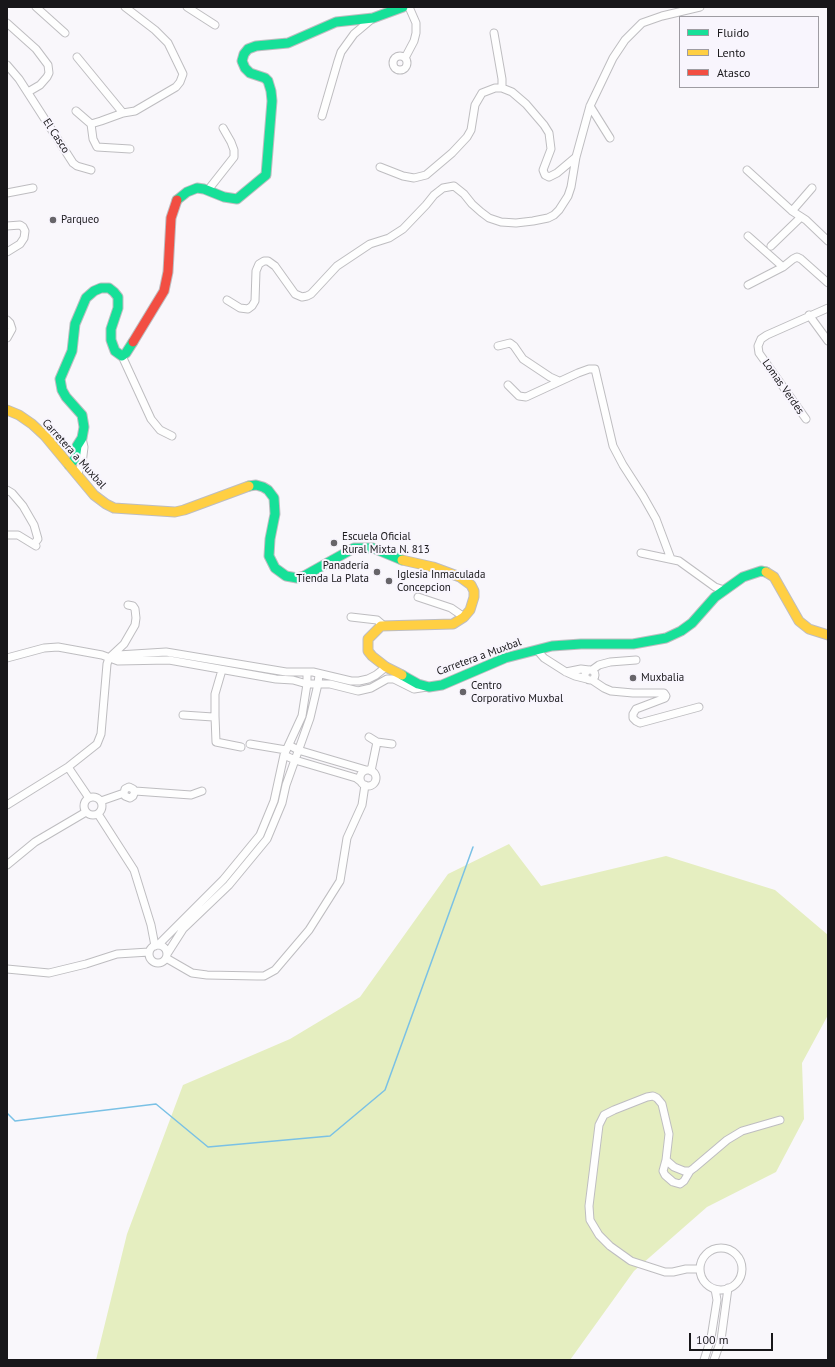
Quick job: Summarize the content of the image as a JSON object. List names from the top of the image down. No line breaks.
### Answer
{"streets":{"main road":["Carretera a Muxbal"],"street":["El Casco","Lomas Verdes"]},"places":["Parqueo","Escuela Oficial Rural Mixta N. 813","Panadería Tienda La Plata","Iglesia Inmaculada Concepcion","Muxbalia","Centro Corporativo Muxbal"],"legend":["Fluido","Lento","Atasco"],"scale_bar":"100 m"}
